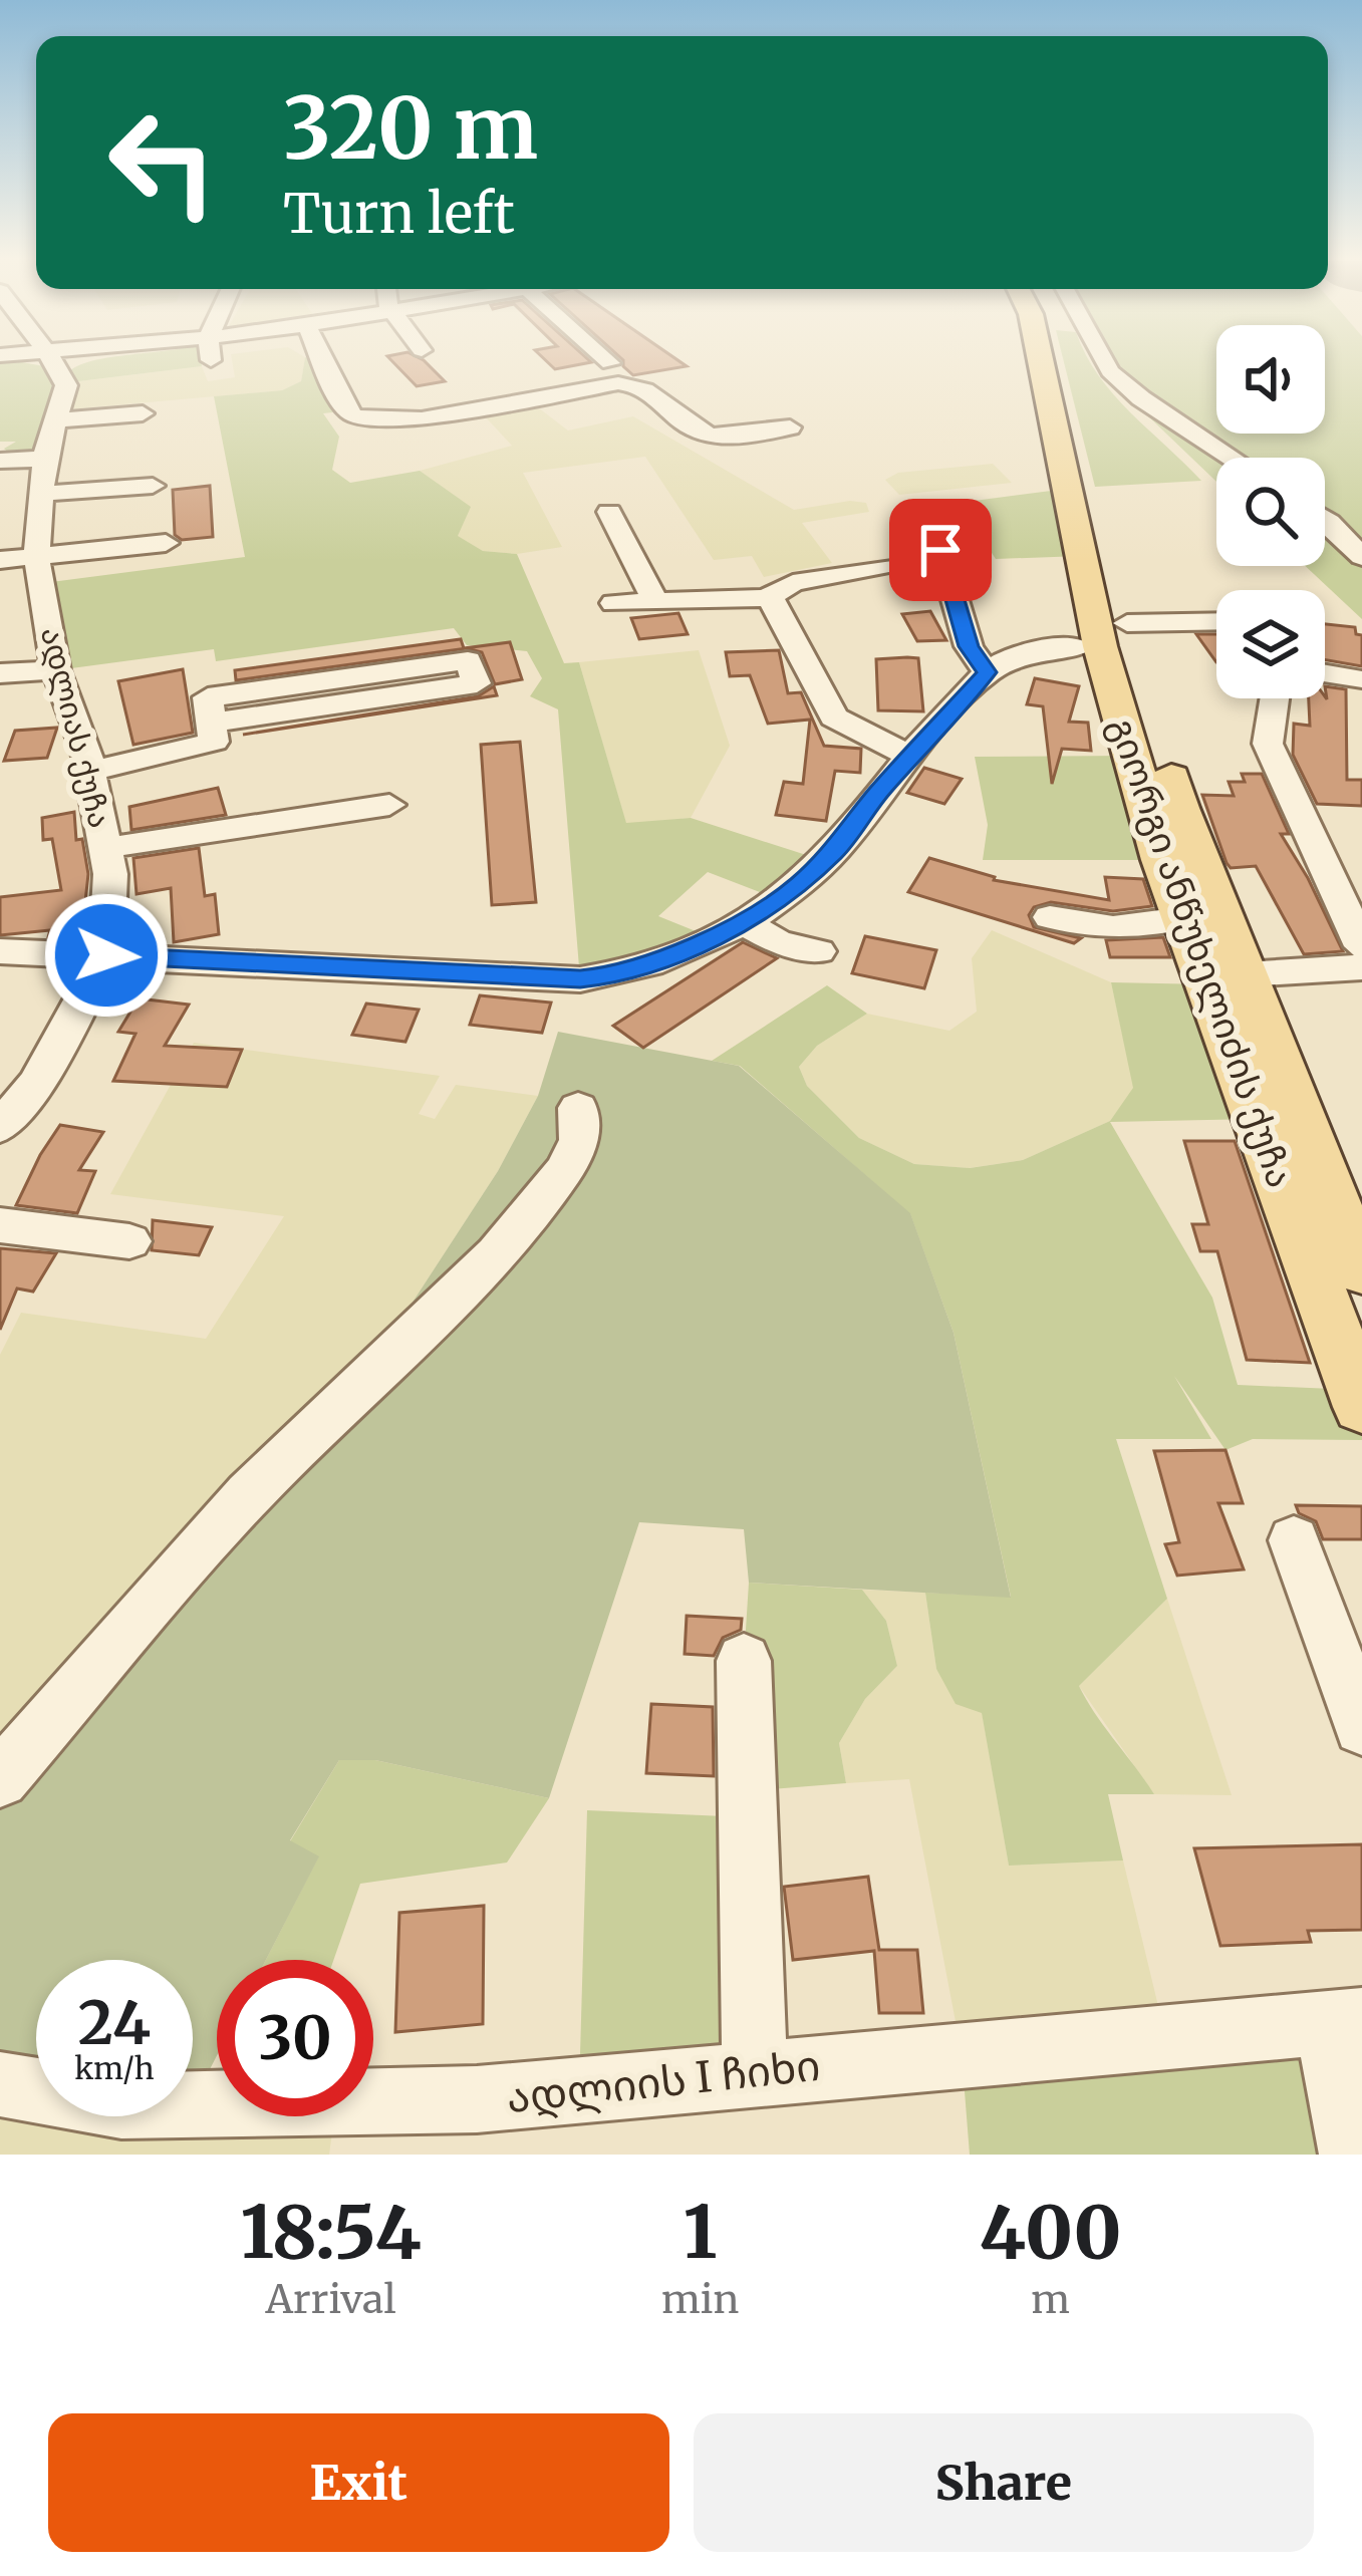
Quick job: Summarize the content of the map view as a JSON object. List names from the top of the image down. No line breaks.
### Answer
{"streets":{"main road":["გიორგი ანწუხელიძის ქუჩა"],"street":["ადლიას ქუჩა","ადლიის I ჩიხი"]},"page":{"turn":["320 m","Turn left"],"speed":"24 km/h","limit":"30","eta":["18:54","Arrival","1","min","400","m"],"buttons":["Exit","Share"]}}
